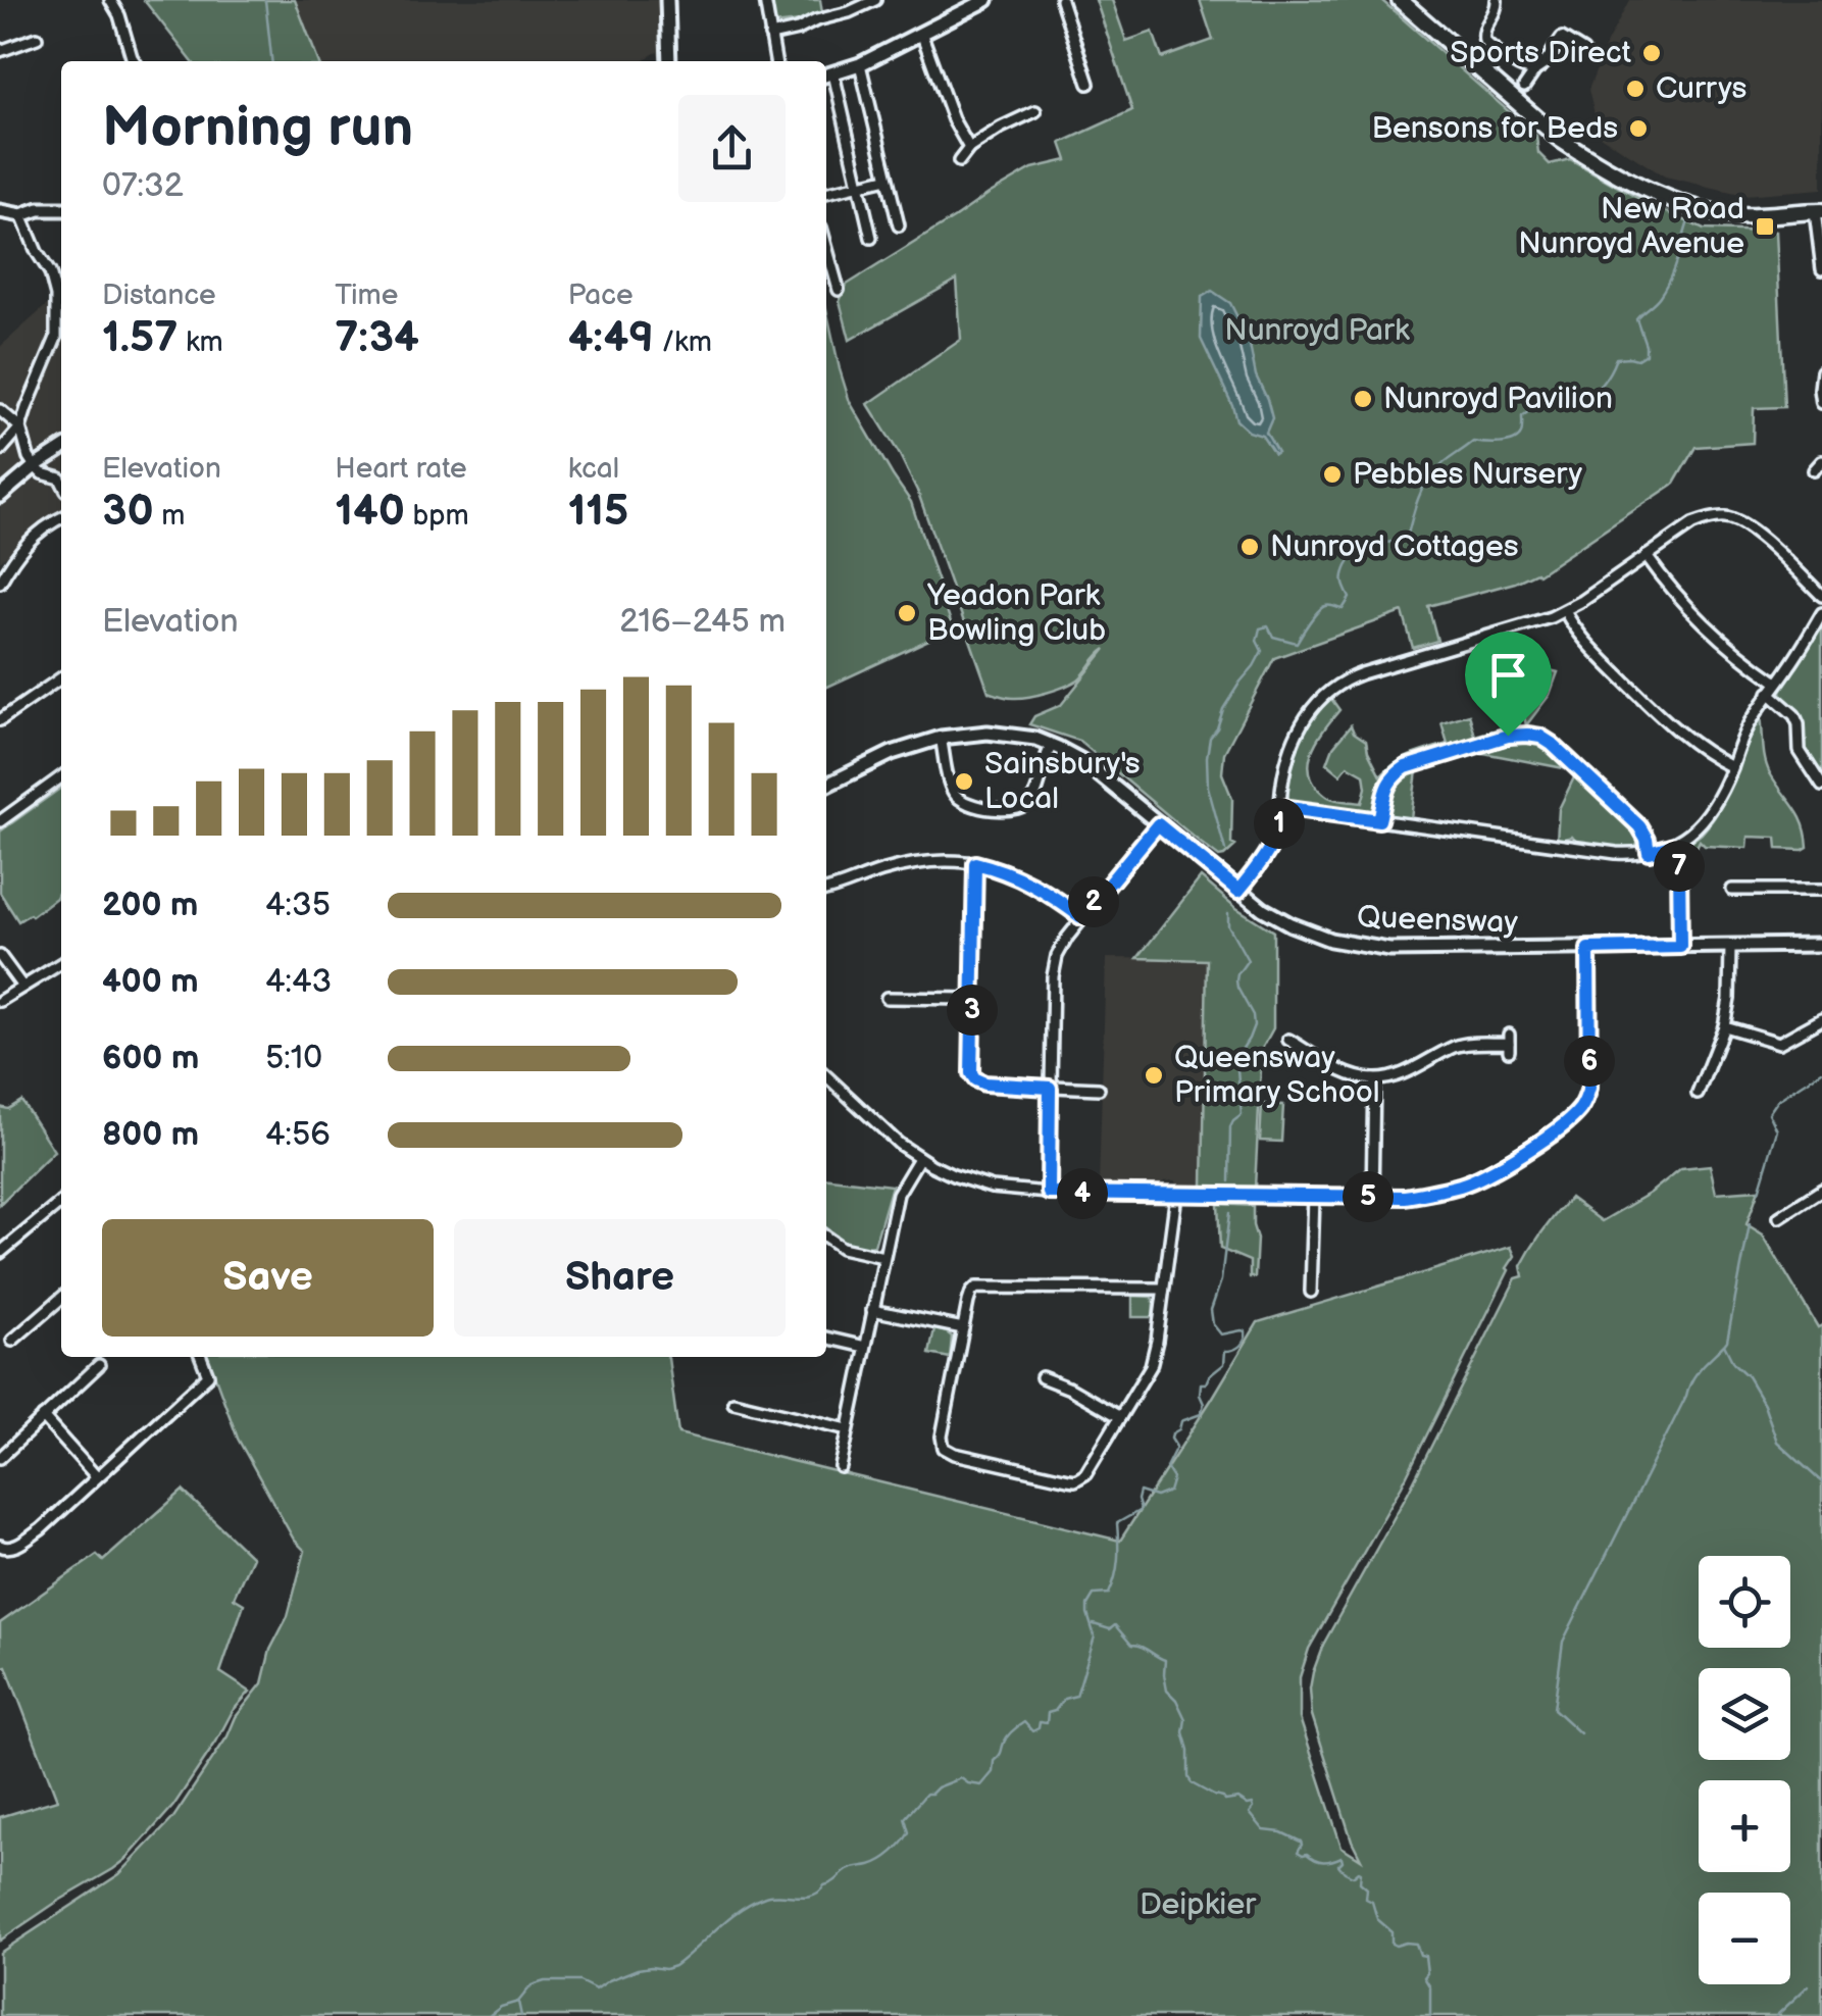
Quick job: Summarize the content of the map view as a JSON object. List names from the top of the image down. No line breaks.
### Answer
{"streets":{"street":["Queensway"]},"parks":["Nunroyd Park","Deipkier"],"places":{"other":["Sports Direct","Currys","Bensons for Beds","Nunroyd Pavilion","Pebbles Nursery","Nunroyd Cottages","Yeadon Park Bowling Club","Sainsbury's Local","Queensway Primary School"],"transit":["New Road Nunroyd Avenue"]},"page":{"heading":["Morning run","07:32"],"stats":[["Distance","1.57 km"],["Time","7:34"],["Pace","4:49 /km"],["Elevation","30 m"],["Heart rate","140 bpm"],["kcal","115"]],"chart":["Elevation","216–245 m"],"pins":["1","7","2","3","6","4","5"],"list":[{"name":"200 m","note":"4:35"},{"name":"400 m","note":"4:43"},{"name":"600 m","note":"5:10"},{"name":"800 m","note":"4:56"}],"buttons":["Save","Share"],"map_buttons":["+","−"]}}
